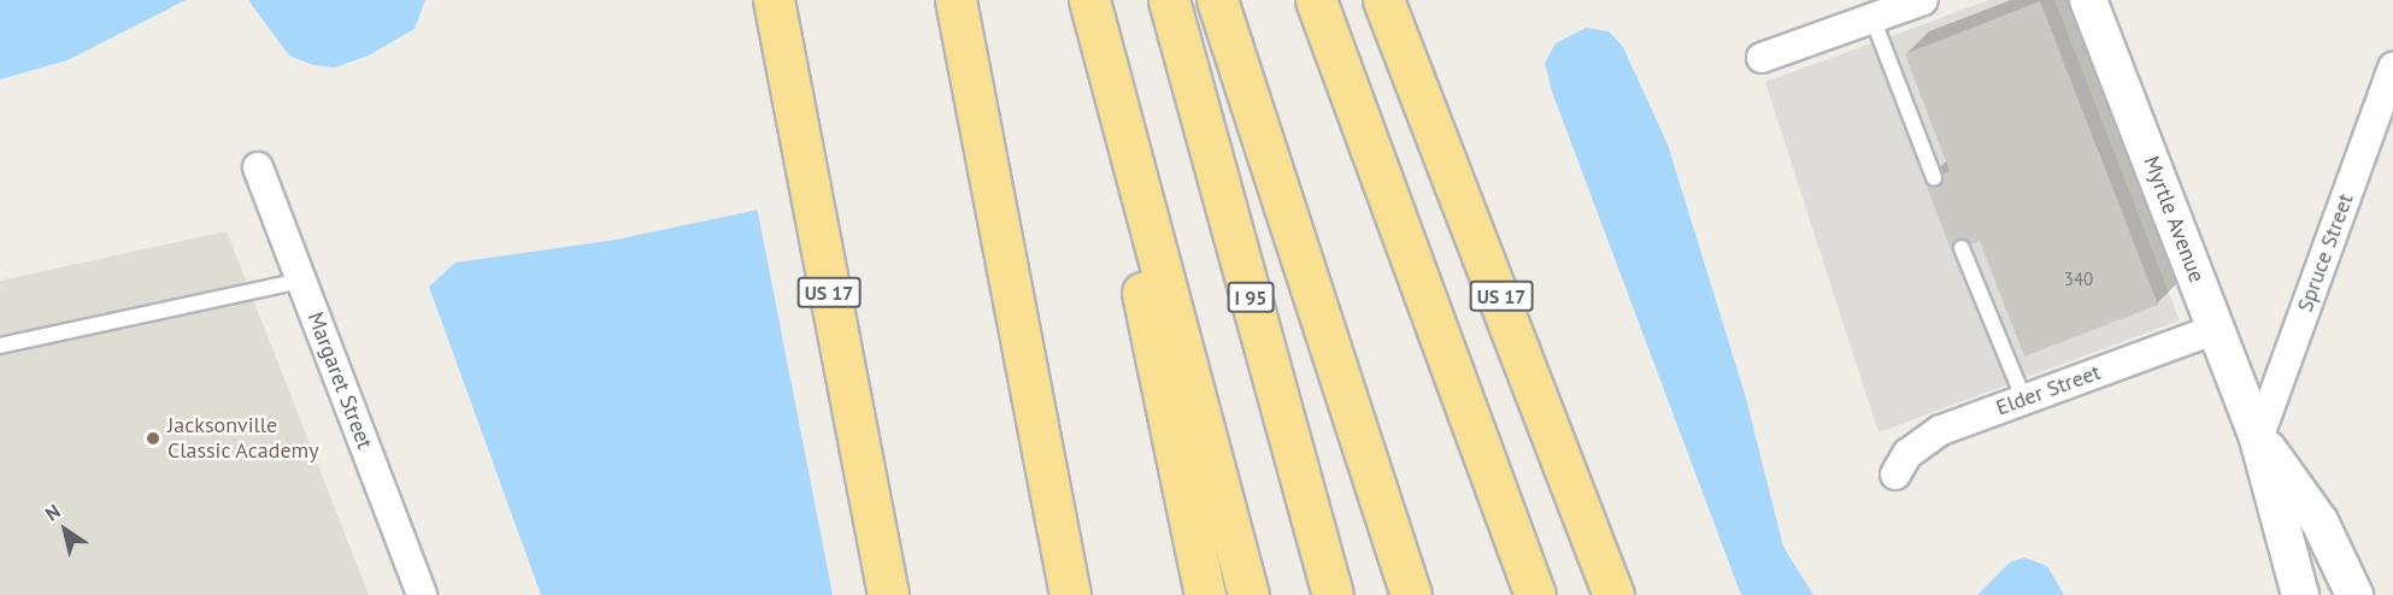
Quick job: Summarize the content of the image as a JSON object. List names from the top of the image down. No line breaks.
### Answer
{"streets":{"highway":["US 17","I 95"],"street":["Myrtle Avenue","Spruce Street","Margaret Street","Elder Street"]},"crossings":[["Myrtle Avenue","Spruce Street"],["Myrtle Avenue","Elder Street"]],"places":["Jacksonville Classic Academy"],"house_numbers":["340"],"north":"top left"}
